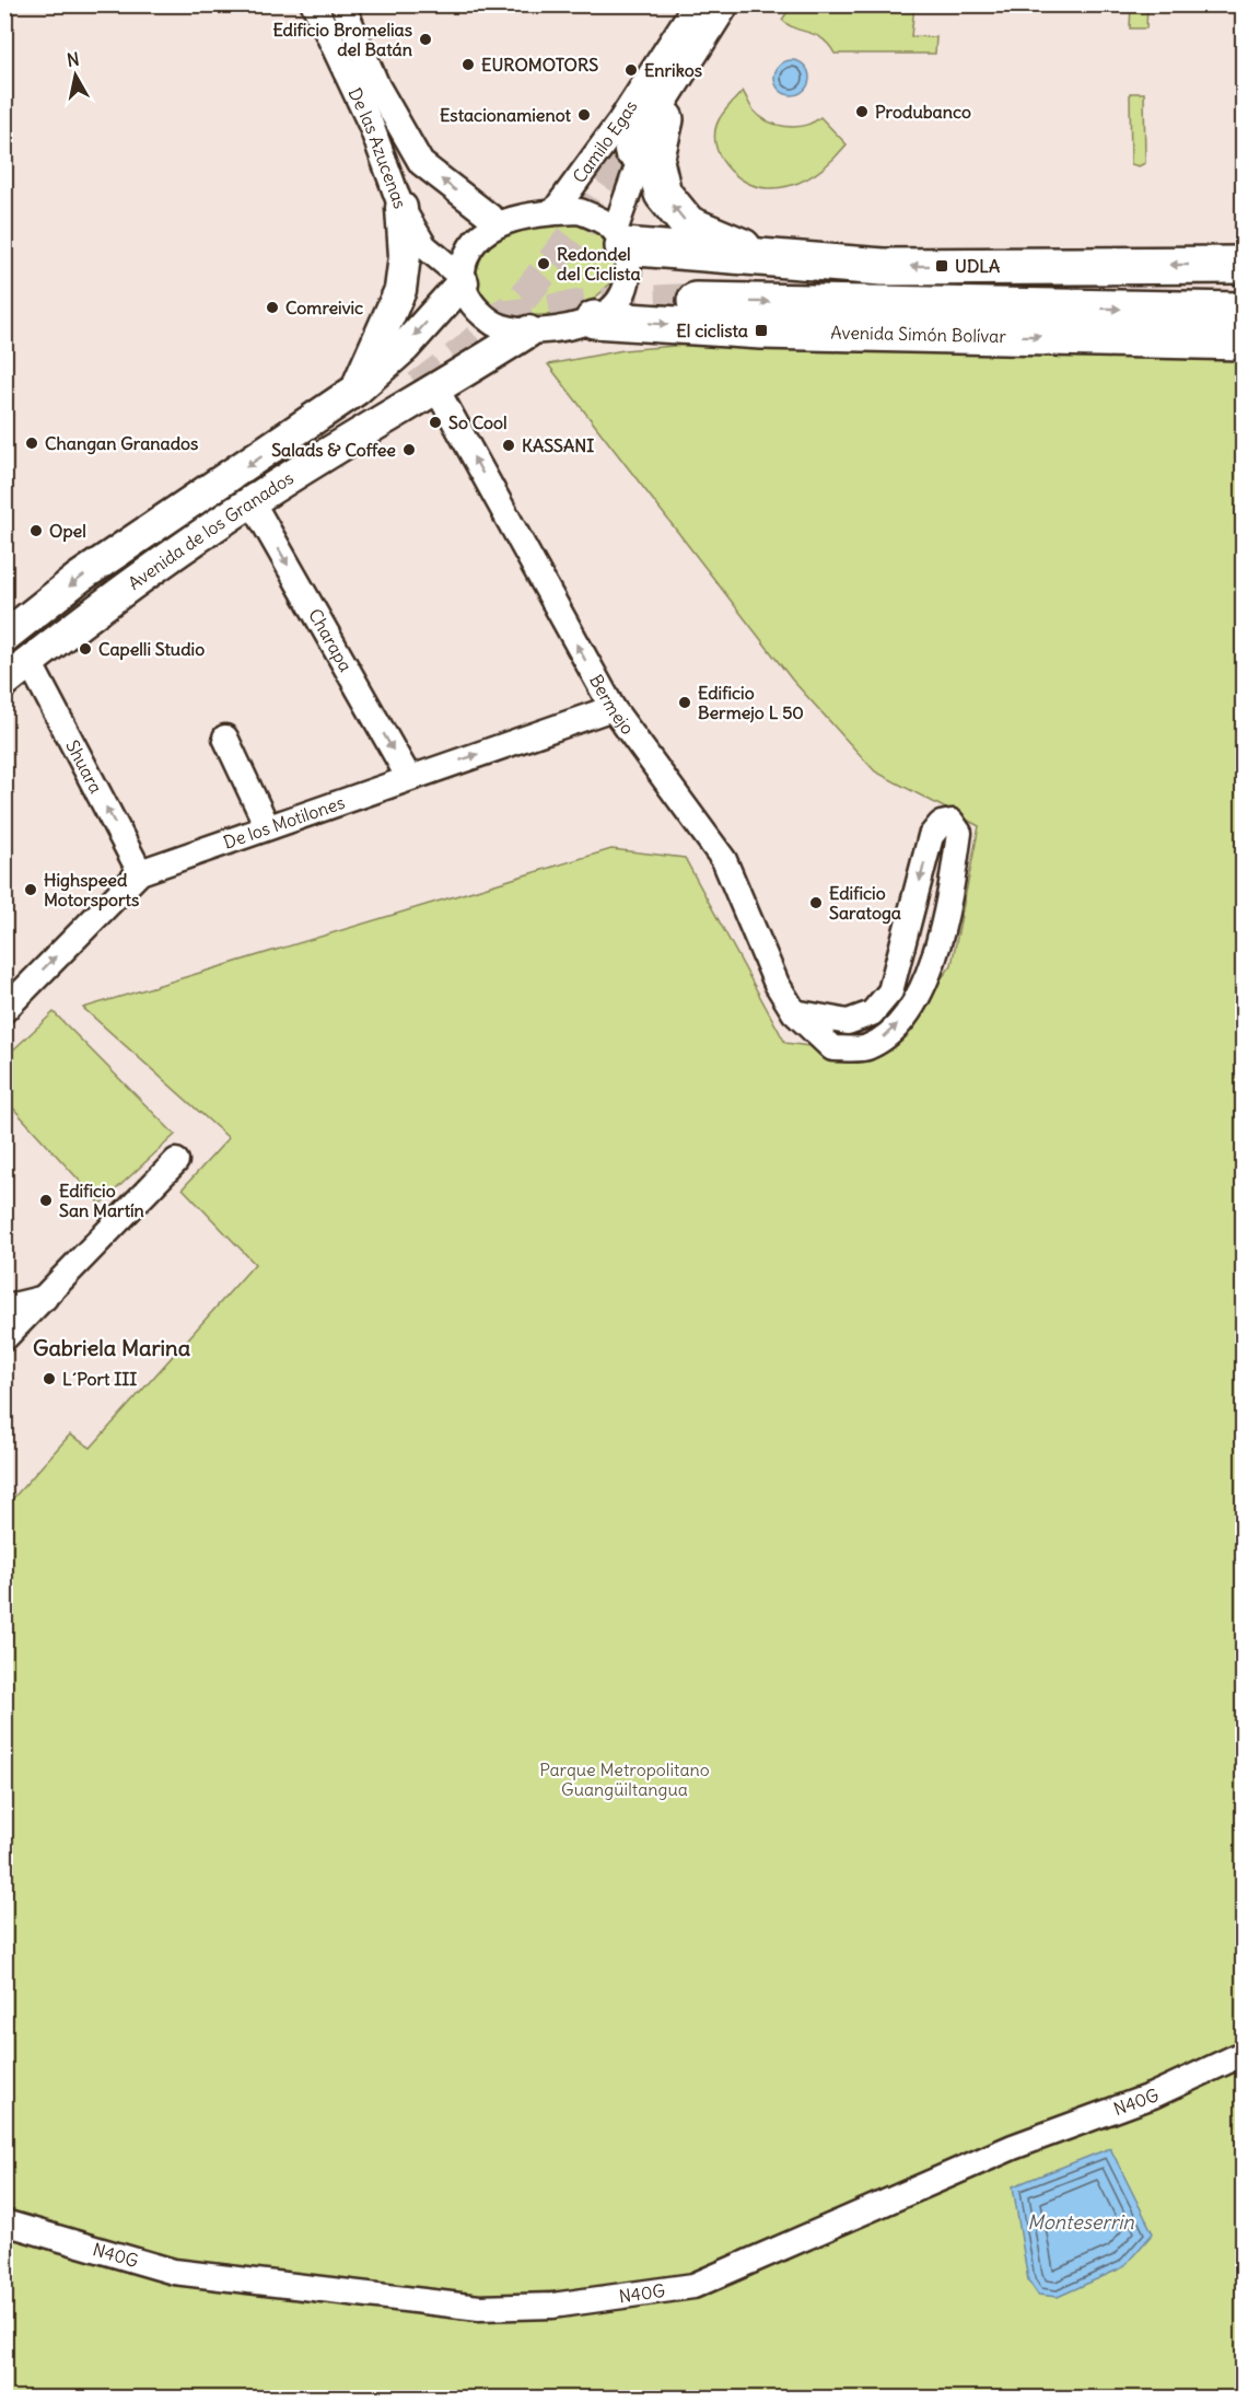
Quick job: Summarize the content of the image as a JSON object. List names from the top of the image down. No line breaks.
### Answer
{"streets":{"highway":["Avenida Simón Bolívar"],"main road":["Avenida de los Granados"],"street":["Camilo Egas","De las Azucenas","Charapa","Bermejo","Shuara","De los Motilones","N40G"]},"crossings":[["Camilo Egas","De las Azucenas"],["Camilo Egas","Avenida Simón Bolívar"],["Camilo Egas","Avenida de los Granados"],["De las Azucenas","Avenida Simón Bolívar"],["De las Azucenas","Avenida de los Granados"],["Avenida Simón Bolívar","Avenida de los Granados"],["Avenida de los Granados","Charapa"],["Avenida de los Granados","Bermejo"],["Avenida de los Granados","Shuara"],["Charapa","De los Motilones"],["Bermejo","De los Motilones"],["Shuara","De los Motilones"]],"one_way":["De los Motilones"],"districts":["Gabriela Marina"],"water":["Monteserrin"],"parks":["Parque Metropolitano Guangüiltangua"],"places":{"other":["Edificio Bromelias del Batán","EUROMOTORS","Enrikos","Produbanco","Estacionamienot","Redondel del Ciclista","Comreivic","So Cool","Changan Granados","KASSANI","Salads & Coffee","Opel","Capelli Studio","Edificio Bermejo L 50","Highspeed Motorsports","Edificio Saratoga","Edificio San Martín","L´Port III"],"transit":["UDLA","El ciclista"]},"north":"top"}
